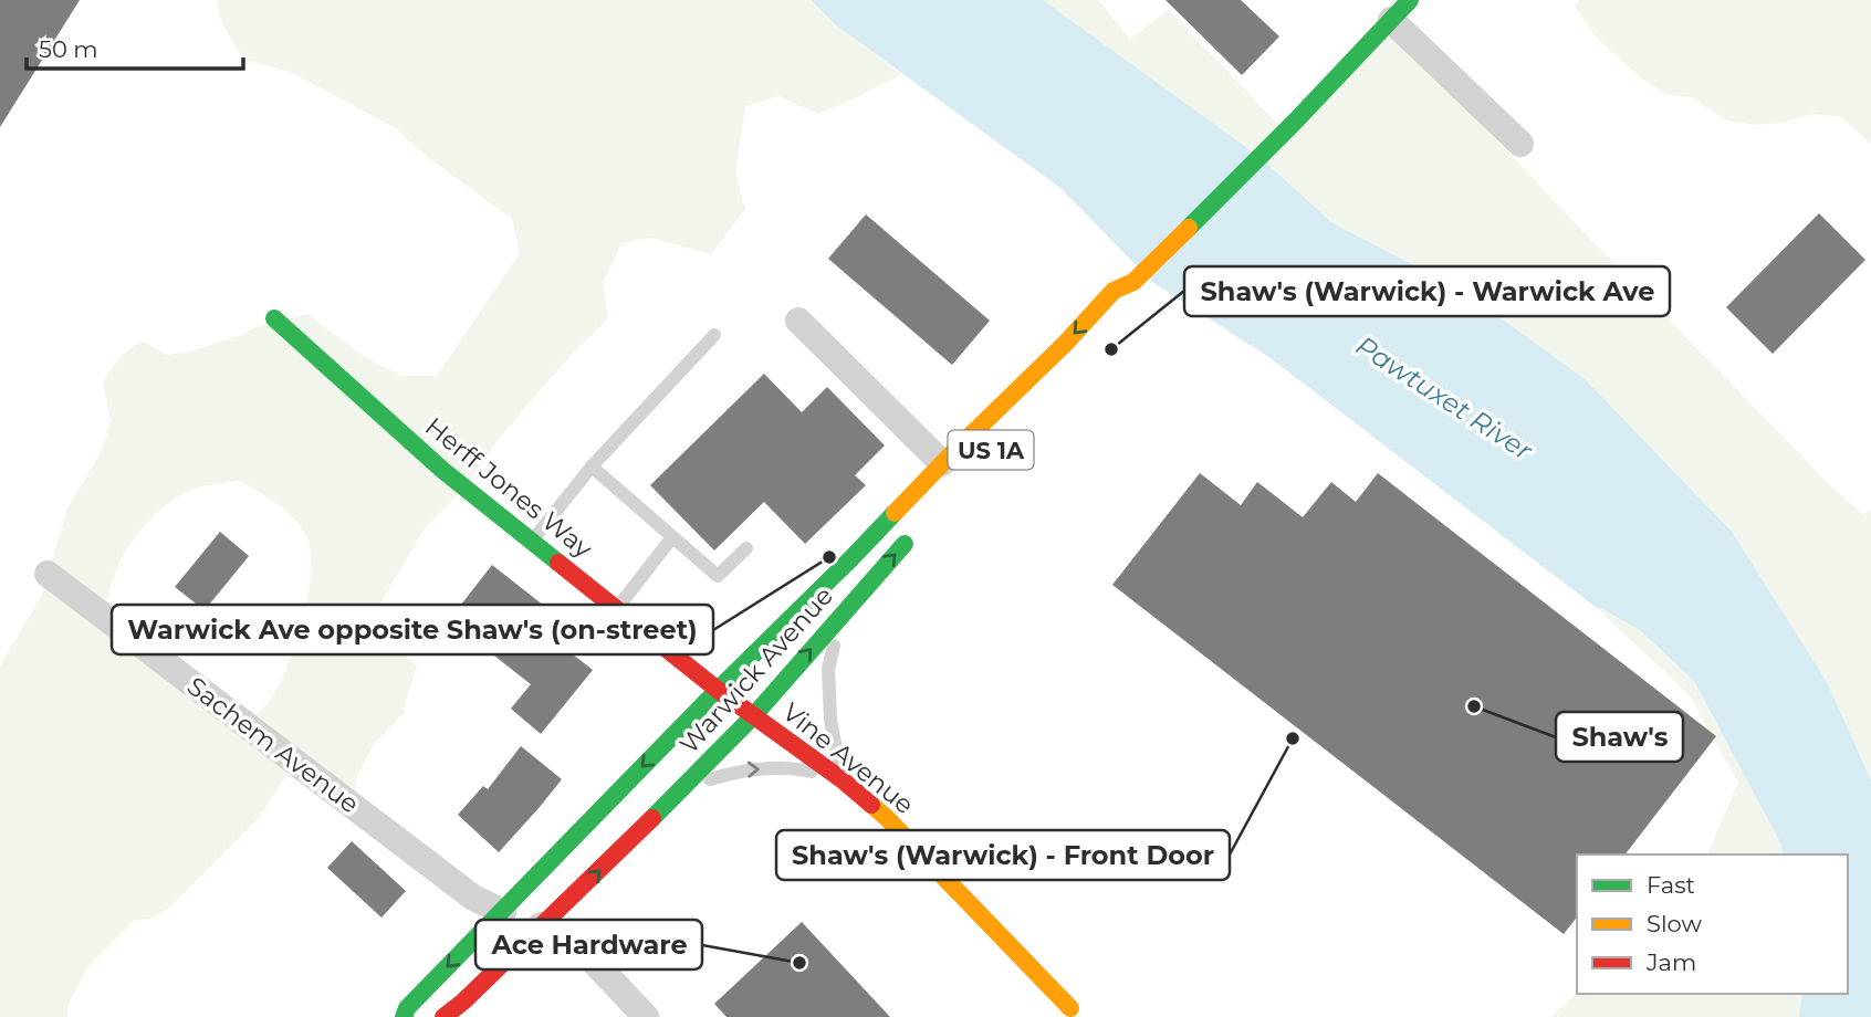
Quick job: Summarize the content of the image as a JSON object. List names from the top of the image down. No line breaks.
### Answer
{"streets":{"main road":["US 1A","Herff Jones Way","Warwick Avenue","Vine Avenue"],"street":["Sachem Avenue"]},"crossings":[["Herff Jones Way","Warwick Avenue"],["Herff Jones Way","Vine Avenue"],["Warwick Avenue","Sachem Avenue"],["Warwick Avenue","Vine Avenue"]],"water":["Pawtuxet River"],"places":["Shaw's (Warwick) - Warwick Ave","Warwick Ave opposite Shaw's (on-street)","Shaw's","Shaw's (Warwick) - Front Door","Ace Hardware"],"legend":["Fast","Slow","Jam"],"scale_bar":"50 m"}
